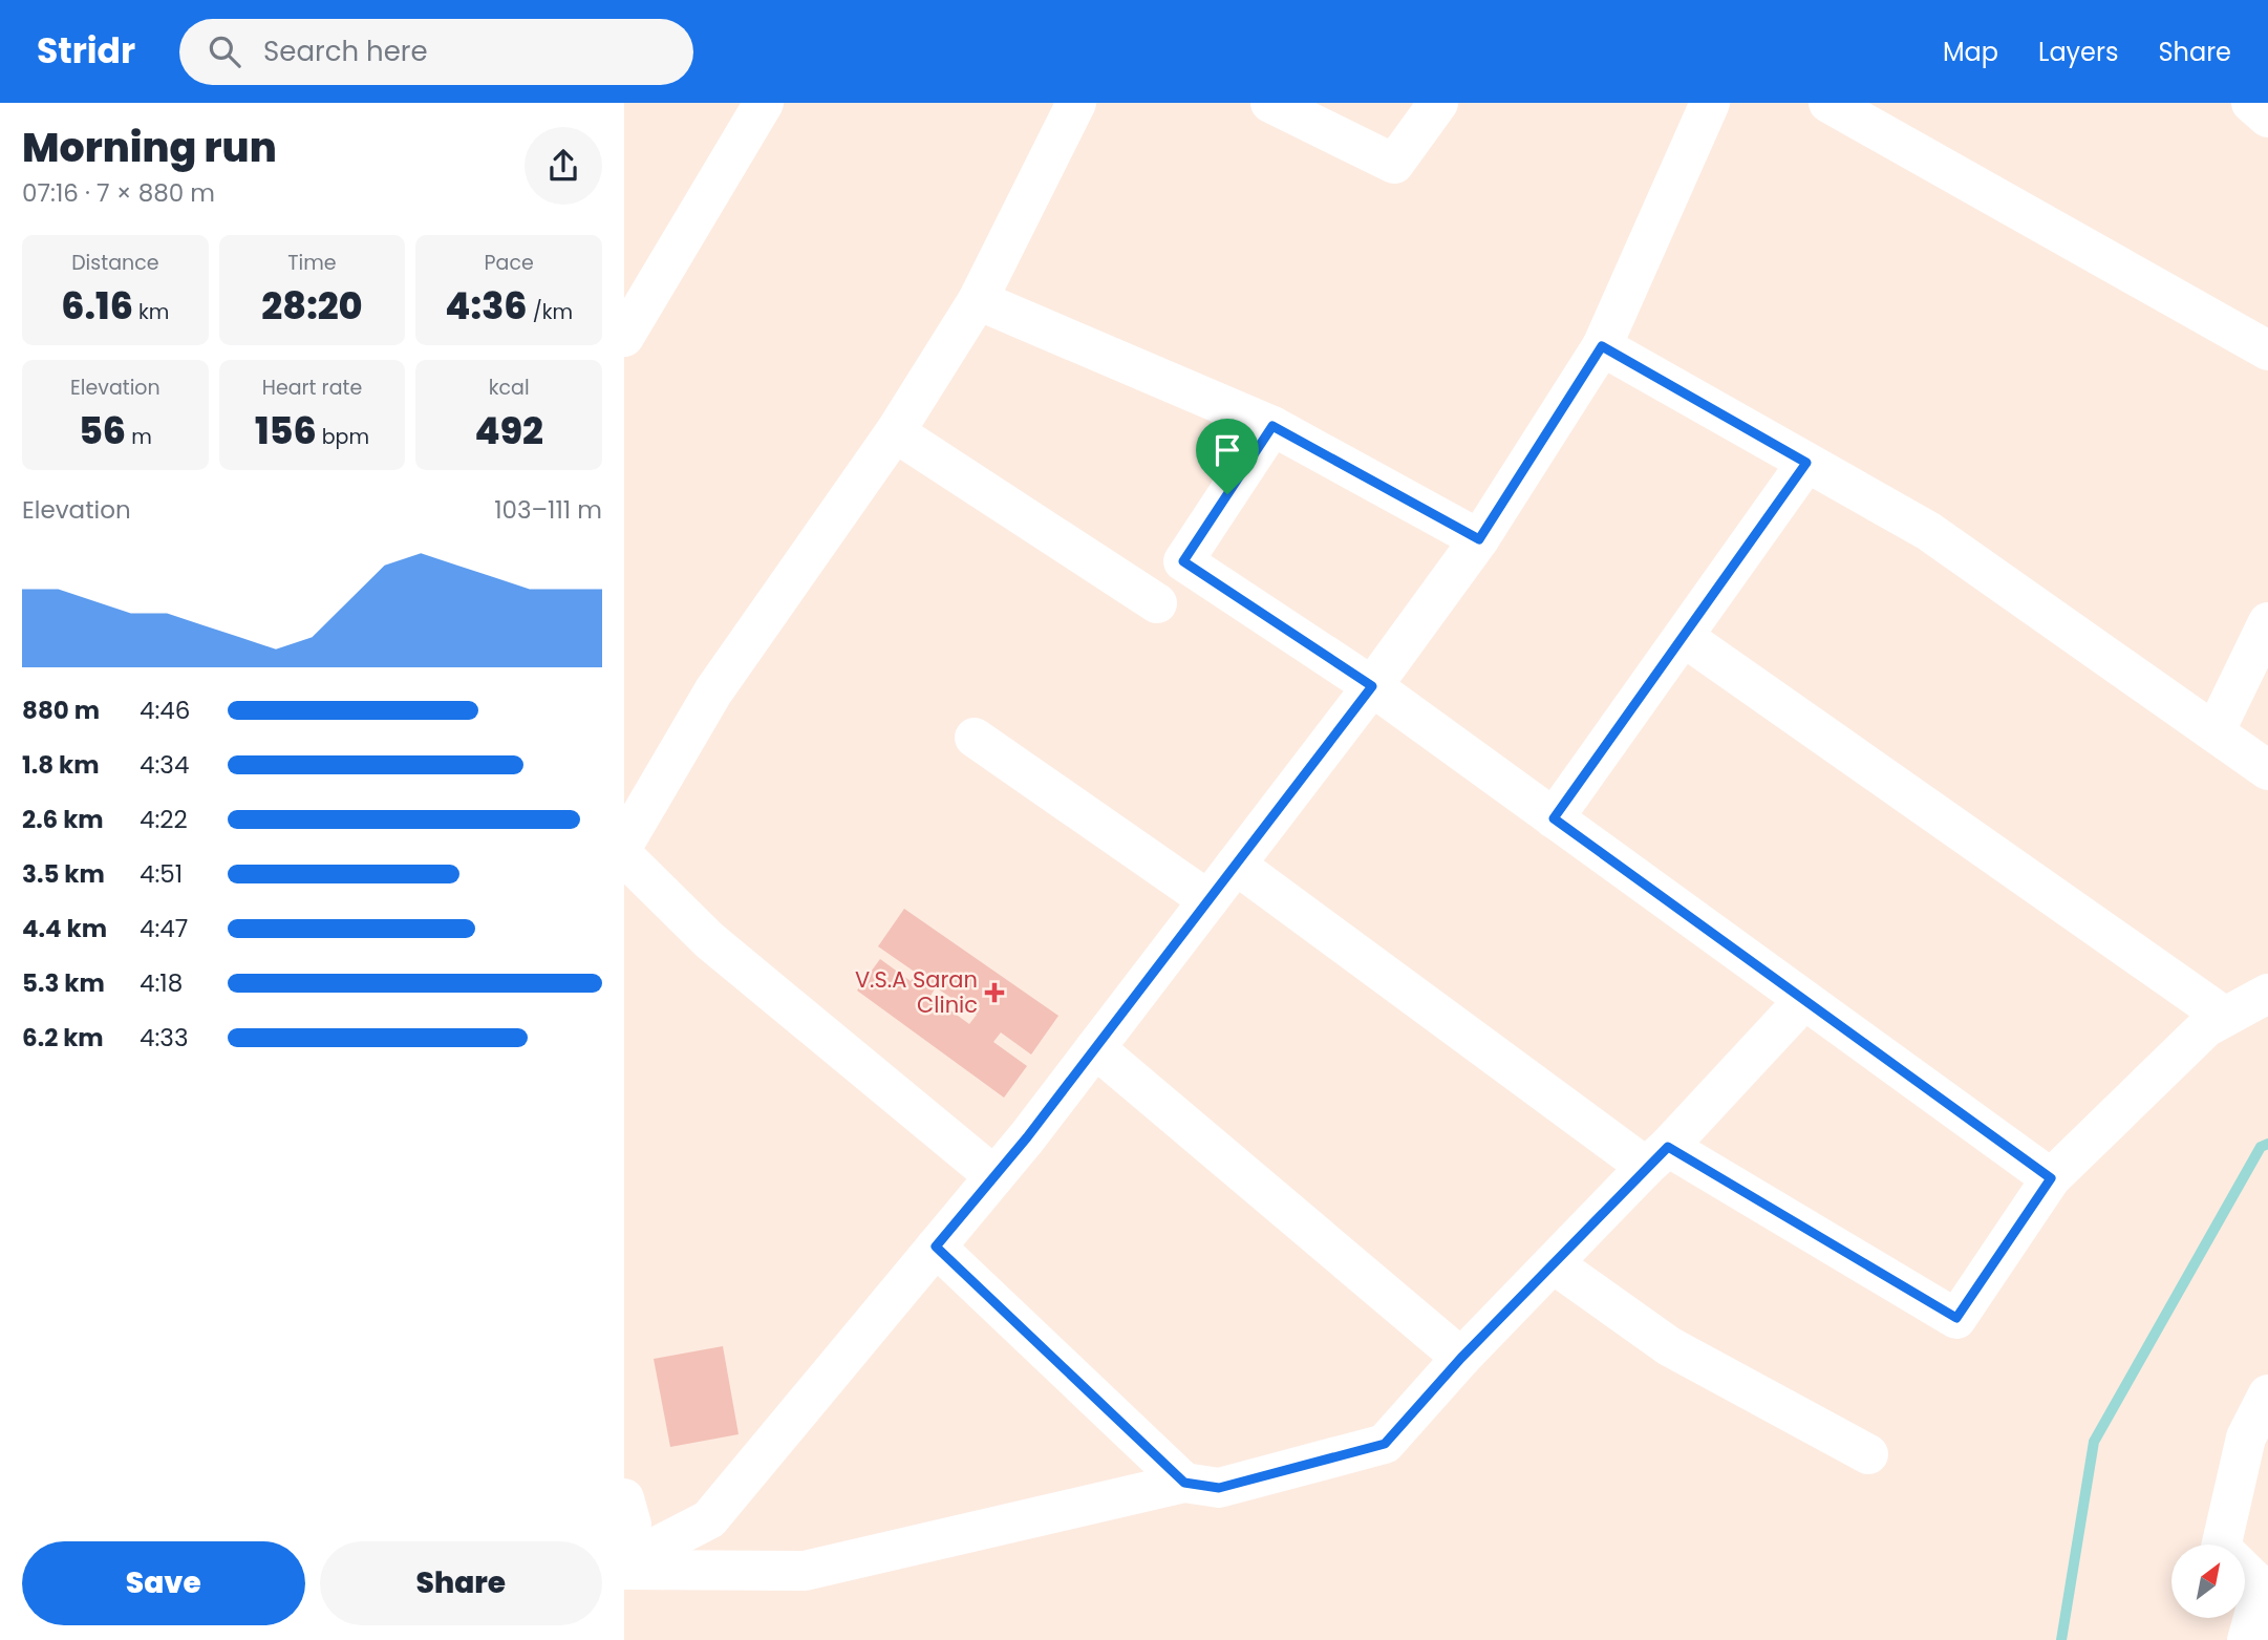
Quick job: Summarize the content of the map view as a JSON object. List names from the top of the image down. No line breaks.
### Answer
{"places":{"health":["V.S.A Saran Clinic"]},"north":"top right","page":{"header":"Stridr","search":"Search here","nav":["Map","Layers","Share"],"heading":["Morning run","07:16 · 7 × 880 m"],"stats":[["Distance","6.16 km"],["Time","28:20"],["Pace","4:36 /km"],["Elevation","56 m"],["Heart rate","156 bpm"],["kcal","492"]],"chart":["Elevation","103–111 m"],"list":[{"name":"880 m","note":"4:46"},{"name":"1.8 km","note":"4:34"},{"name":"2.6 km","note":"4:22"},{"name":"3.5 km","note":"4:51"},{"name":"4.4 km","note":"4:47"},{"name":"5.3 km","note":"4:18"},{"name":"6.2 km","note":"4:33"}],"buttons":["Save","Share"]}}
